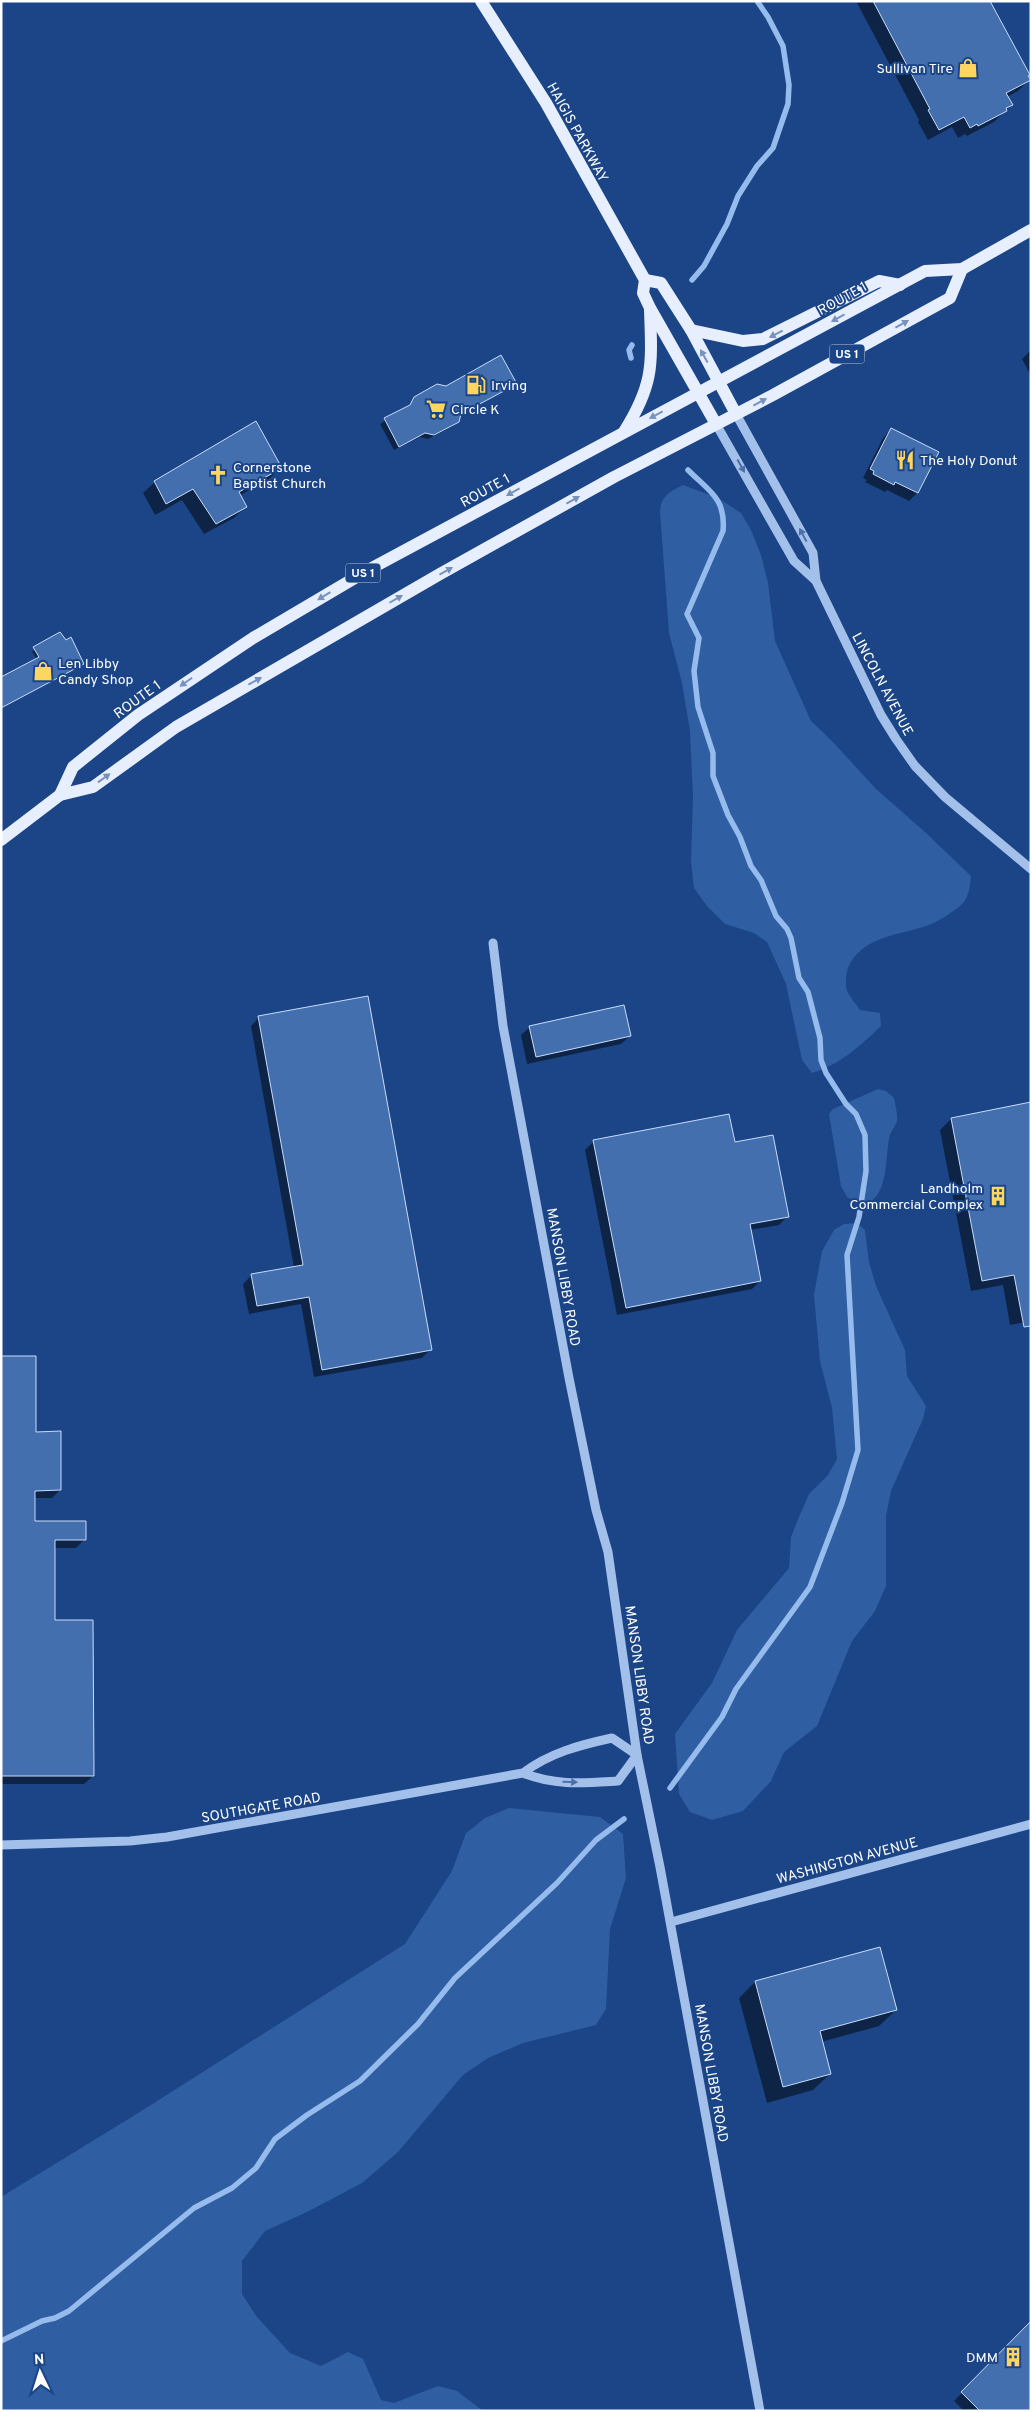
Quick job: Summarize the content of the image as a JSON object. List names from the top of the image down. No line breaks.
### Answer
{"streets":{"main road":["HAIGIS PARKWAY","ROUTE 1","US 1"],"street":["LINCOLN AVENUE","MANSON LIBBY ROAD","SOUTHGATE ROAD","WASHINGTON AVENUE"]},"crossings":[["HAIGIS PARKWAY","ROUTE 1"],["HAIGIS PARKWAY","LINCOLN AVENUE"],["ROUTE 1","LINCOLN AVENUE"],["MANSON LIBBY ROAD","SOUTHGATE ROAD"],["MANSON LIBBY ROAD","WASHINGTON AVENUE"]],"places":{"shop":["Sullivan Tire","Len Libby Candy Shop"],"fuel station":["Irving"],"supermarket":["Circle K"],"restaurant":["The Holy Donut"],"church":["Cornerstone Baptist Church"],"building":["Landholm Commercial Complex","DMM"]},"north":"top"}
